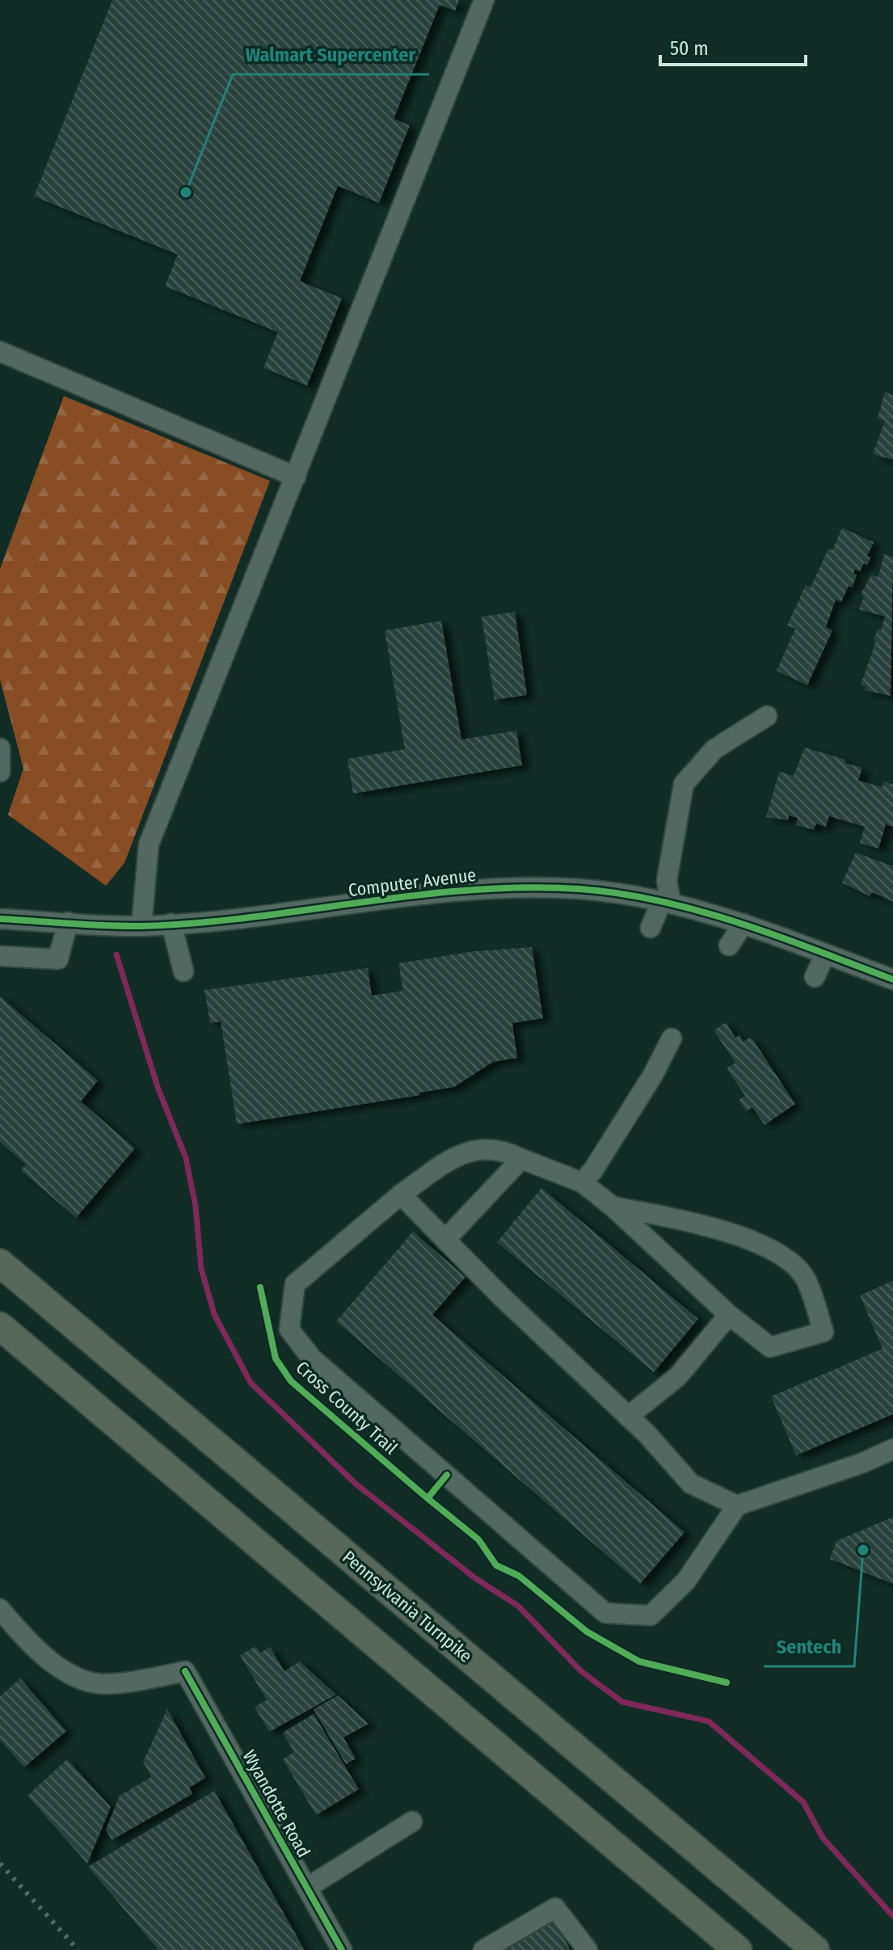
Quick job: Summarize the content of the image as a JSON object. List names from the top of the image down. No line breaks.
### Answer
{"streets":{"highway":["Pennsylvania Turnpike"],"street":["Computer Avenue","Wyandotte Road"],"cycle path":["Cross County Trail"]},"places":["Walmart Supercenter","Sentech"],"scale_bar":"50 m"}
